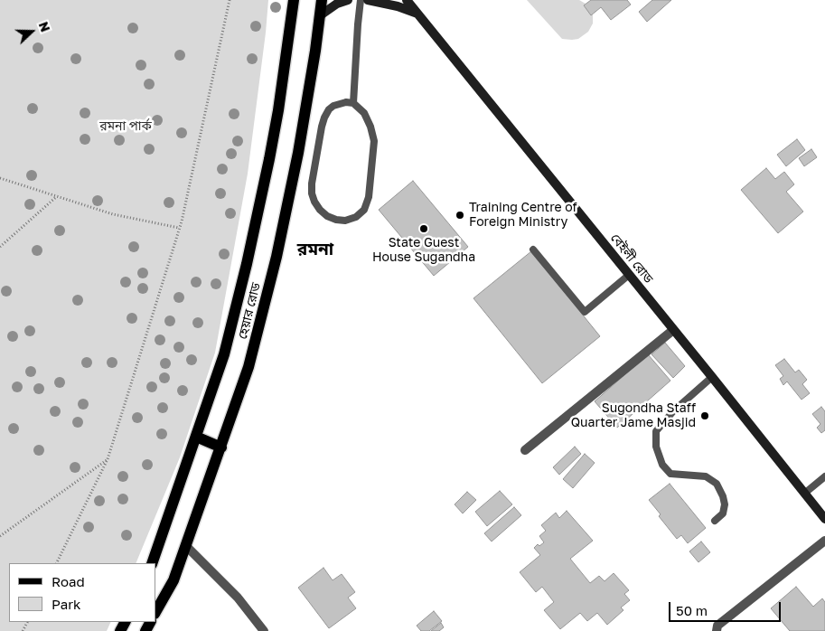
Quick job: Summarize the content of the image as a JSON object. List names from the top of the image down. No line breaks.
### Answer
{"streets":{"main road":["বেইলী রোড","হেয়ার রোড"]},"districts":["রমনা"],"parks":["রমনা পার্ক"],"places":["Training Centre of Foreign Ministry","State Guest House Sugandha","Sugondha Staff Quarter Jame Masjid"],"legend":["Road","Park"],"scale_bar":"50 m","north":"right"}
